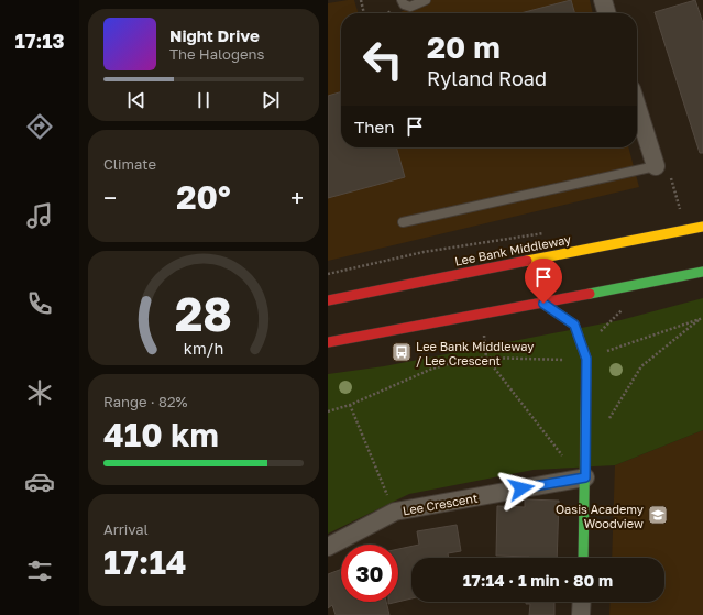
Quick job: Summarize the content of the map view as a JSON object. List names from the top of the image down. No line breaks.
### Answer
{"streets":{"main road":["Lee Bank Middleway"],"street":["Lee Crescent"]},"places":{"bus stop":["Lee Bank Middleway / Lee Crescent"],"school or university":["Oasis Academy Woodview"]},"page":{"tabs":"17:13","turn":["20 m","Ryland Road"],"song":["Night Drive","The Halogens"],"then":"Then","tile":["Climate",["Range · 82%","410 km"],["Arrival","17:14"]],"heat":["−","20°","+"],"limit":"30","trip":"17:14 · 1 min · 80 m","gauge":["28","km/h"]}}
